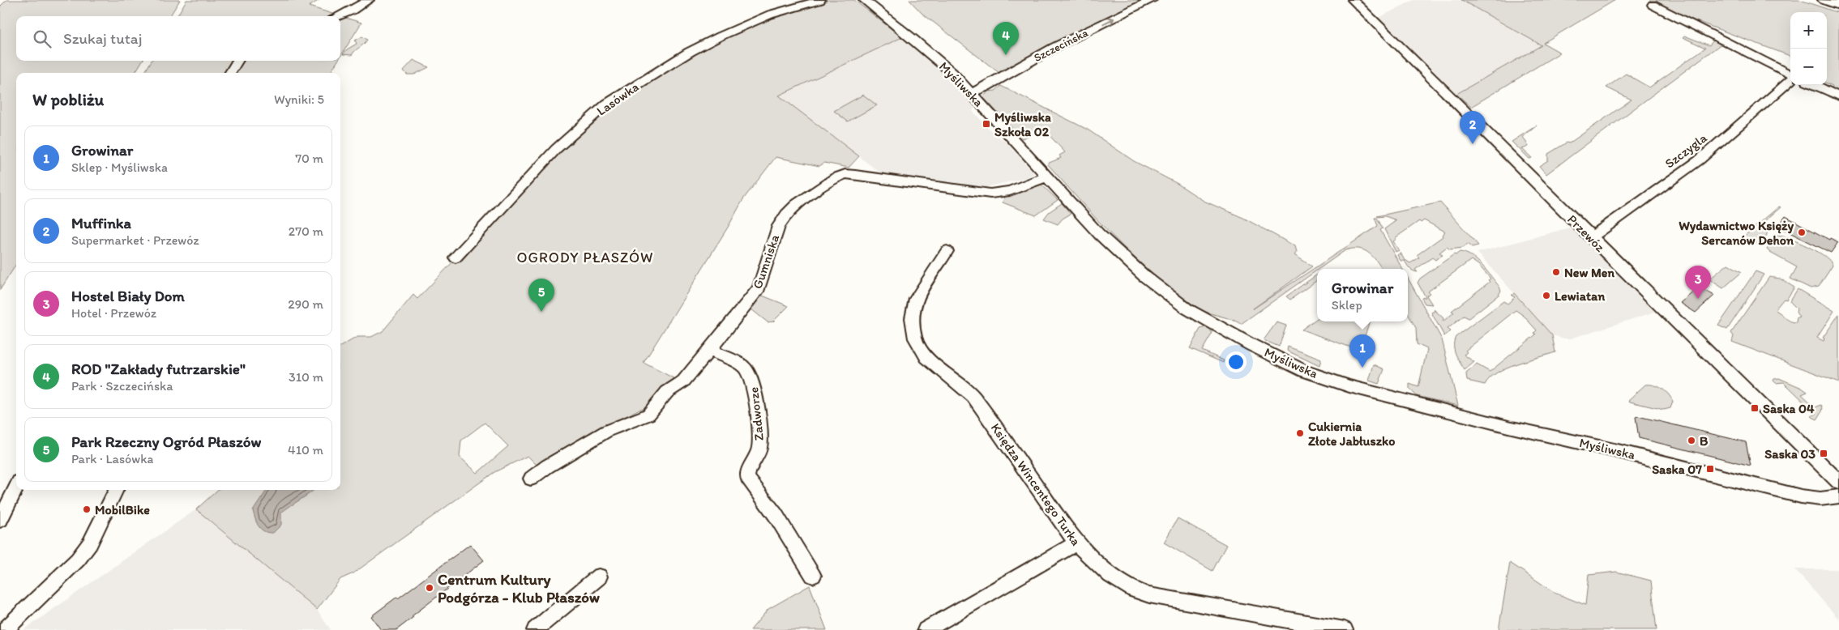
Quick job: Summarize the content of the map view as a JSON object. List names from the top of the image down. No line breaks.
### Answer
{"streets":{"street":["Szczecińska","Myśliwska","Lasówka","Szczygla","Przewóz","Gumniska","Zadworze","Księdza Wincentego Turka"]},"crossings":[["Szczecińska","Myśliwska"],["Myśliwska","Gumniska"],["Szczygla","Przewóz"],["Gumniska","Zadworze"]],"one_way":["Szczecińska"],"districts":["OGRODY PŁASZÓW"],"places":{"transit":["Myśliwska Szkoła 02","Saska 04","Saska 03","Saska 07"],"other":["Wydawnictwo Księży Sercanów Dehon","New Men","Lewiatan","Cukiernia Złote Jabłuszko","B","MobilBike","Centrum Kultury Podgórza - Klub Płaszów"]},"page":{"map_buttons":["+","−"],"search":"Szukaj tutaj","pins":["4","2","3","5","1"],"heading":["W pobliżu","Wyniki: 5"],"list":[{"mark":"1","name":"Growinar","note":"Sklep · Myśliwska","value":"70 m"},{"mark":"2","name":"Muffinka","note":"Supermarket · Przewóz","value":"270 m"},{"mark":"3","name":"Hostel Biały Dom","note":"Hotel · Przewóz","value":"290 m"},{"mark":"4","name":"ROD \"Zakłady futrzarskie\"","note":"Park · Szczecińska","value":"310 m"},{"mark":"5","name":"Park Rzeczny Ogród Płaszów","note":"Park · Lasówka","value":"410 m"}],"popup":["Growinar","Sklep"]}}
